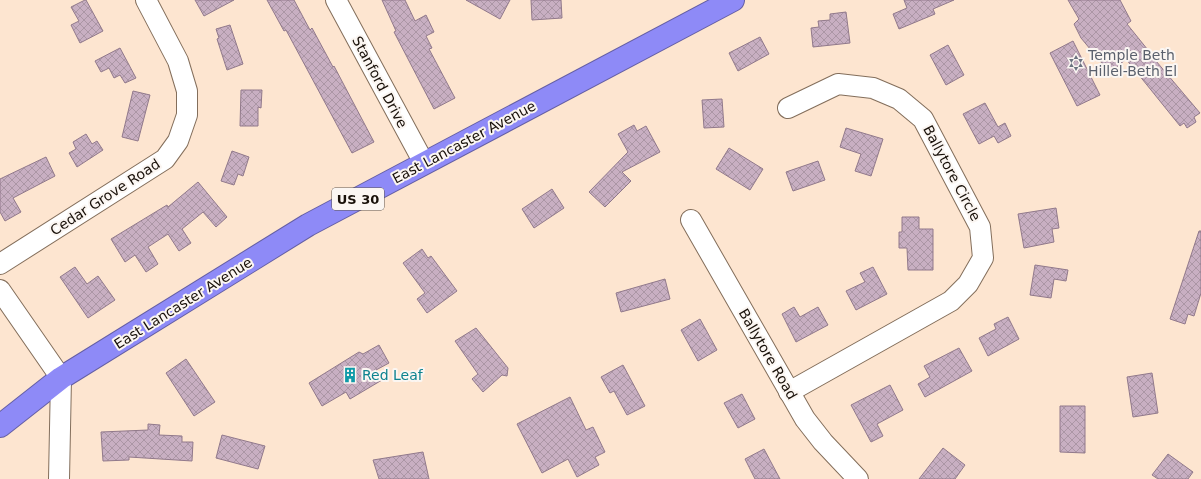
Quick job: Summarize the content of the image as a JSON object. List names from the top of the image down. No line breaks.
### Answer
{"streets":{"highway":["East Lancaster Avenue","US 30"],"street":["Stanford Drive","Ballytore Circle","Cedar Grove Road","Ballytore Road"]},"crossings":[["Stanford Drive","East Lancaster Avenue"],["Ballytore Circle","Ballytore Road"]],"places":{"synagogue":["Temple Beth Hillel-Beth El"],"building":["Red Leaf"]}}
